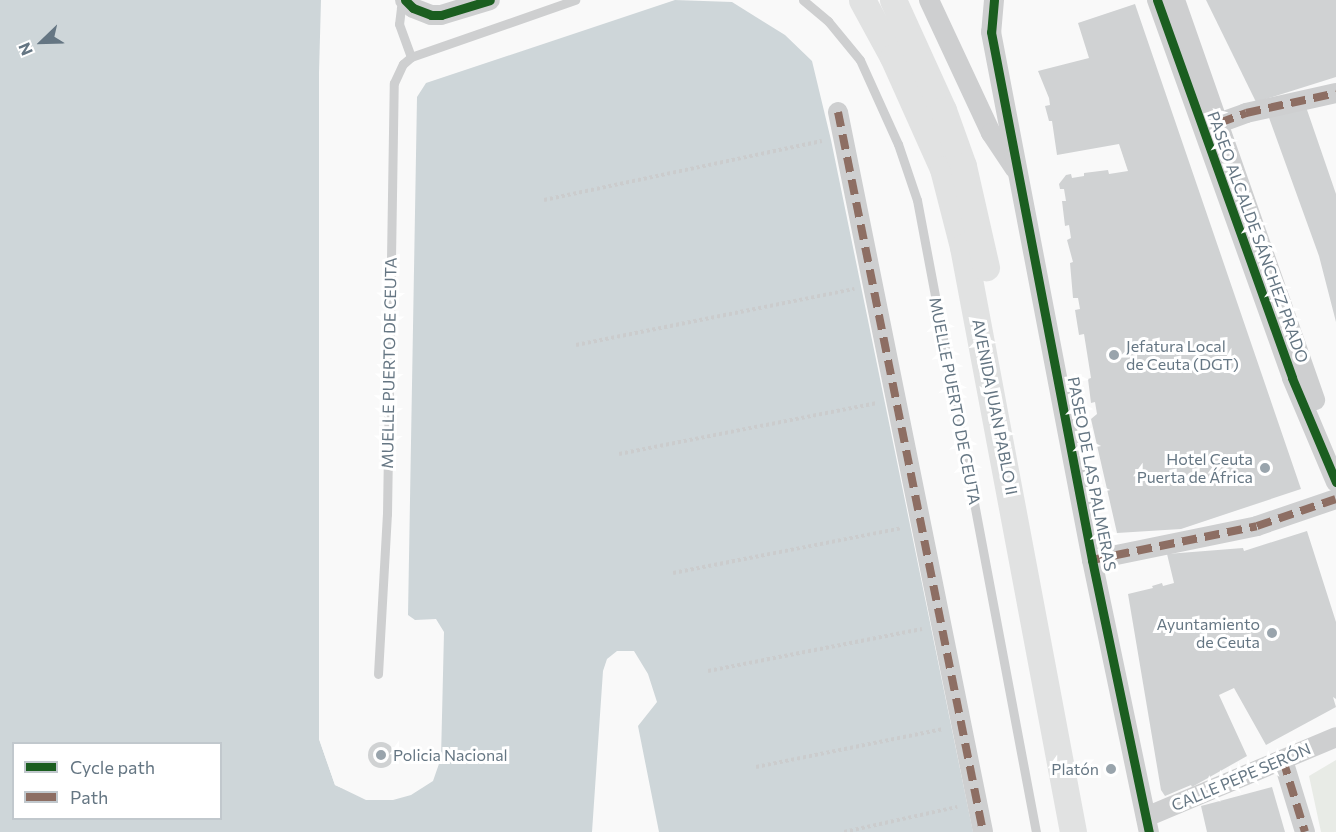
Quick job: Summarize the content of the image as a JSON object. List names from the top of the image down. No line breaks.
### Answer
{"streets":{"main road":["AVENIDA JUAN PABLO II"],"street":["PASEO ALCALDE SÁNCHEZ PRADO","PASEO DE LAS PALMERAS","CALLE PEPE SERÓN"],"lane":["MUELLE PUERTO DE CEUTA"]},"crossings":[["PASEO DE LAS PALMERAS","CALLE PEPE SERÓN"]],"places":["Jefatura Local de Ceuta (DGT)","Hotel Ceuta Puerta de África","Ayuntamiento de Ceuta","Policia Nacional","Platón"],"legend":["Cycle path","Path"],"north":"bottom left"}
